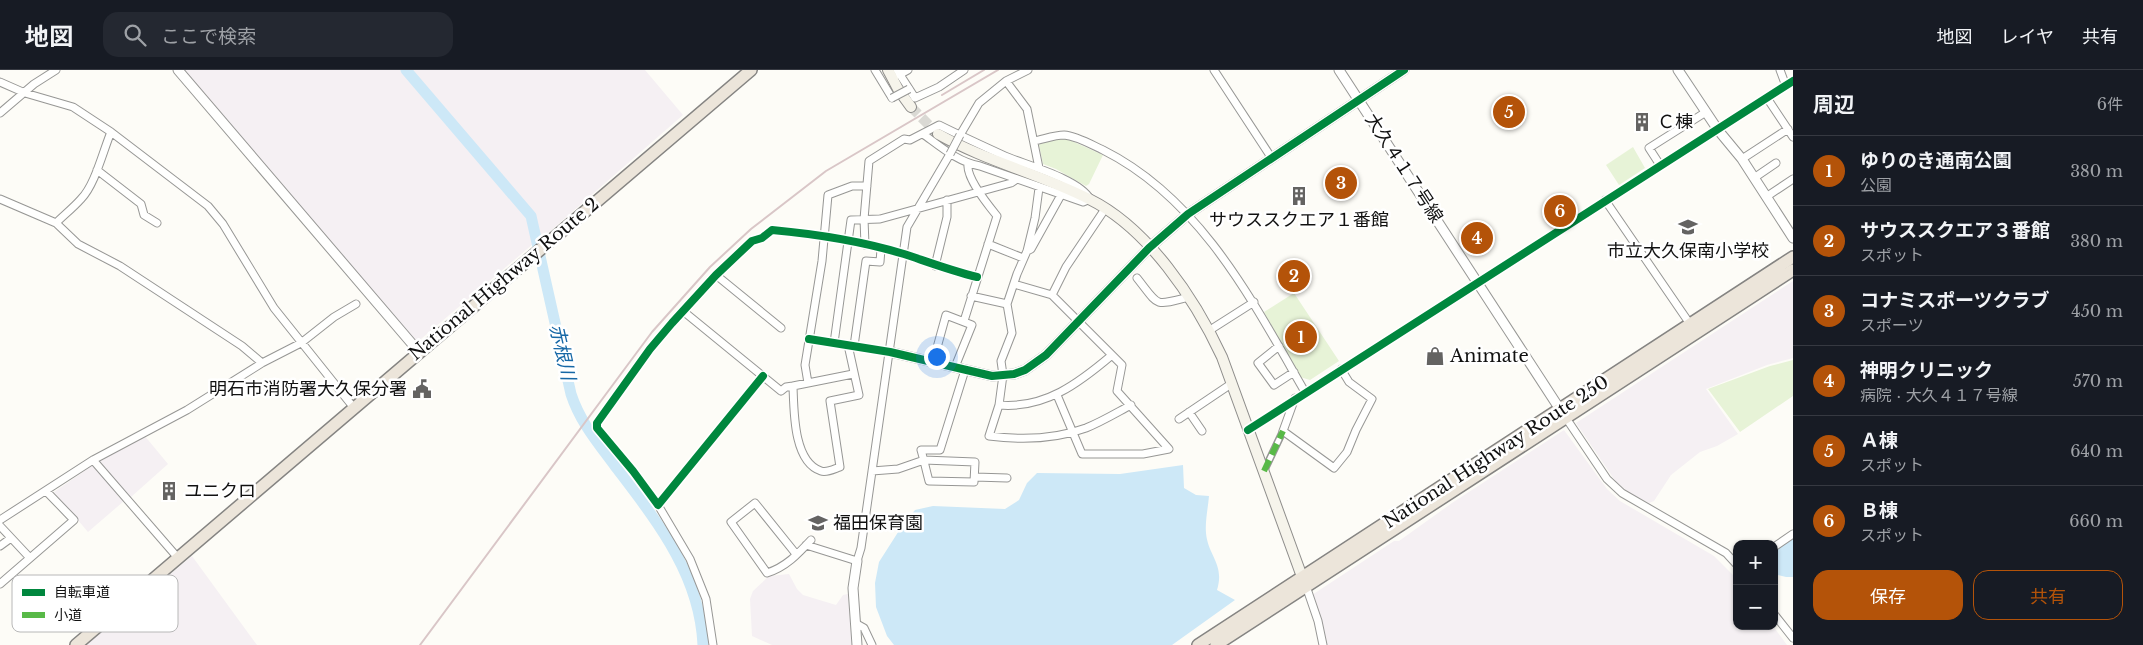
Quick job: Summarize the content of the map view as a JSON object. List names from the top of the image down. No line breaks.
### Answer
{"streets":{"highway":["National Highway Route 2","National Highway Route 250"],"street":["大久４１７号線"]},"crossings":[["大久４１７号線","National Highway Route 250"]],"water":["赤根川"],"places":{"building":["Ｃ棟","サウススクエア１番館","ユニクロ"],"school or university":["市立大久保南小学校","福田保育園"],"shop":["Animate"],"public building":["明石市消防署大久保分署"]},"legend":["自転車道","小道"],"page":{"header":"地図","search":"ここで検索","nav":["地図","レイヤ","共有"],"heading":["周辺","6件"],"pins":["5","3","6","4","2","1"],"list":[{"mark":"1","name":"ゆりのき通南公園","note":"公園","value":"380 m"},{"mark":"2","name":"サウススクエア３番館","note":"スポット","value":"380 m"},{"mark":"3","name":"コナミスポーツクラブ","note":"スポーツ","value":"450 m"},{"mark":"4","name":"神明クリニック","note":"病院 · 大久４１７号線","value":"570 m"},{"mark":"5","name":"Ａ棟","note":"スポット","value":"640 m"},{"mark":"6","name":"Ｂ棟","note":"スポット","value":"660 m"}],"map_buttons":["+","−"],"buttons":["保存","共有"]}}
